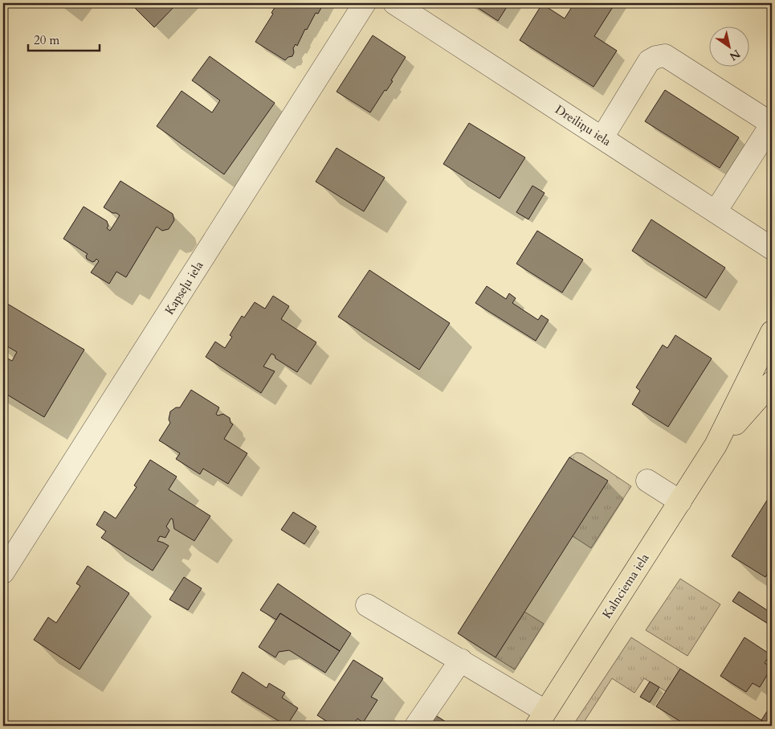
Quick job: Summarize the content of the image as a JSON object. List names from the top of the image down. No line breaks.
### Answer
{"streets":{"main road":["Kalnciema iela"],"street":["Dreiliņu iela","Kapseļu iela"]},"scale_bar":"20 m","north":"bottom right"}
